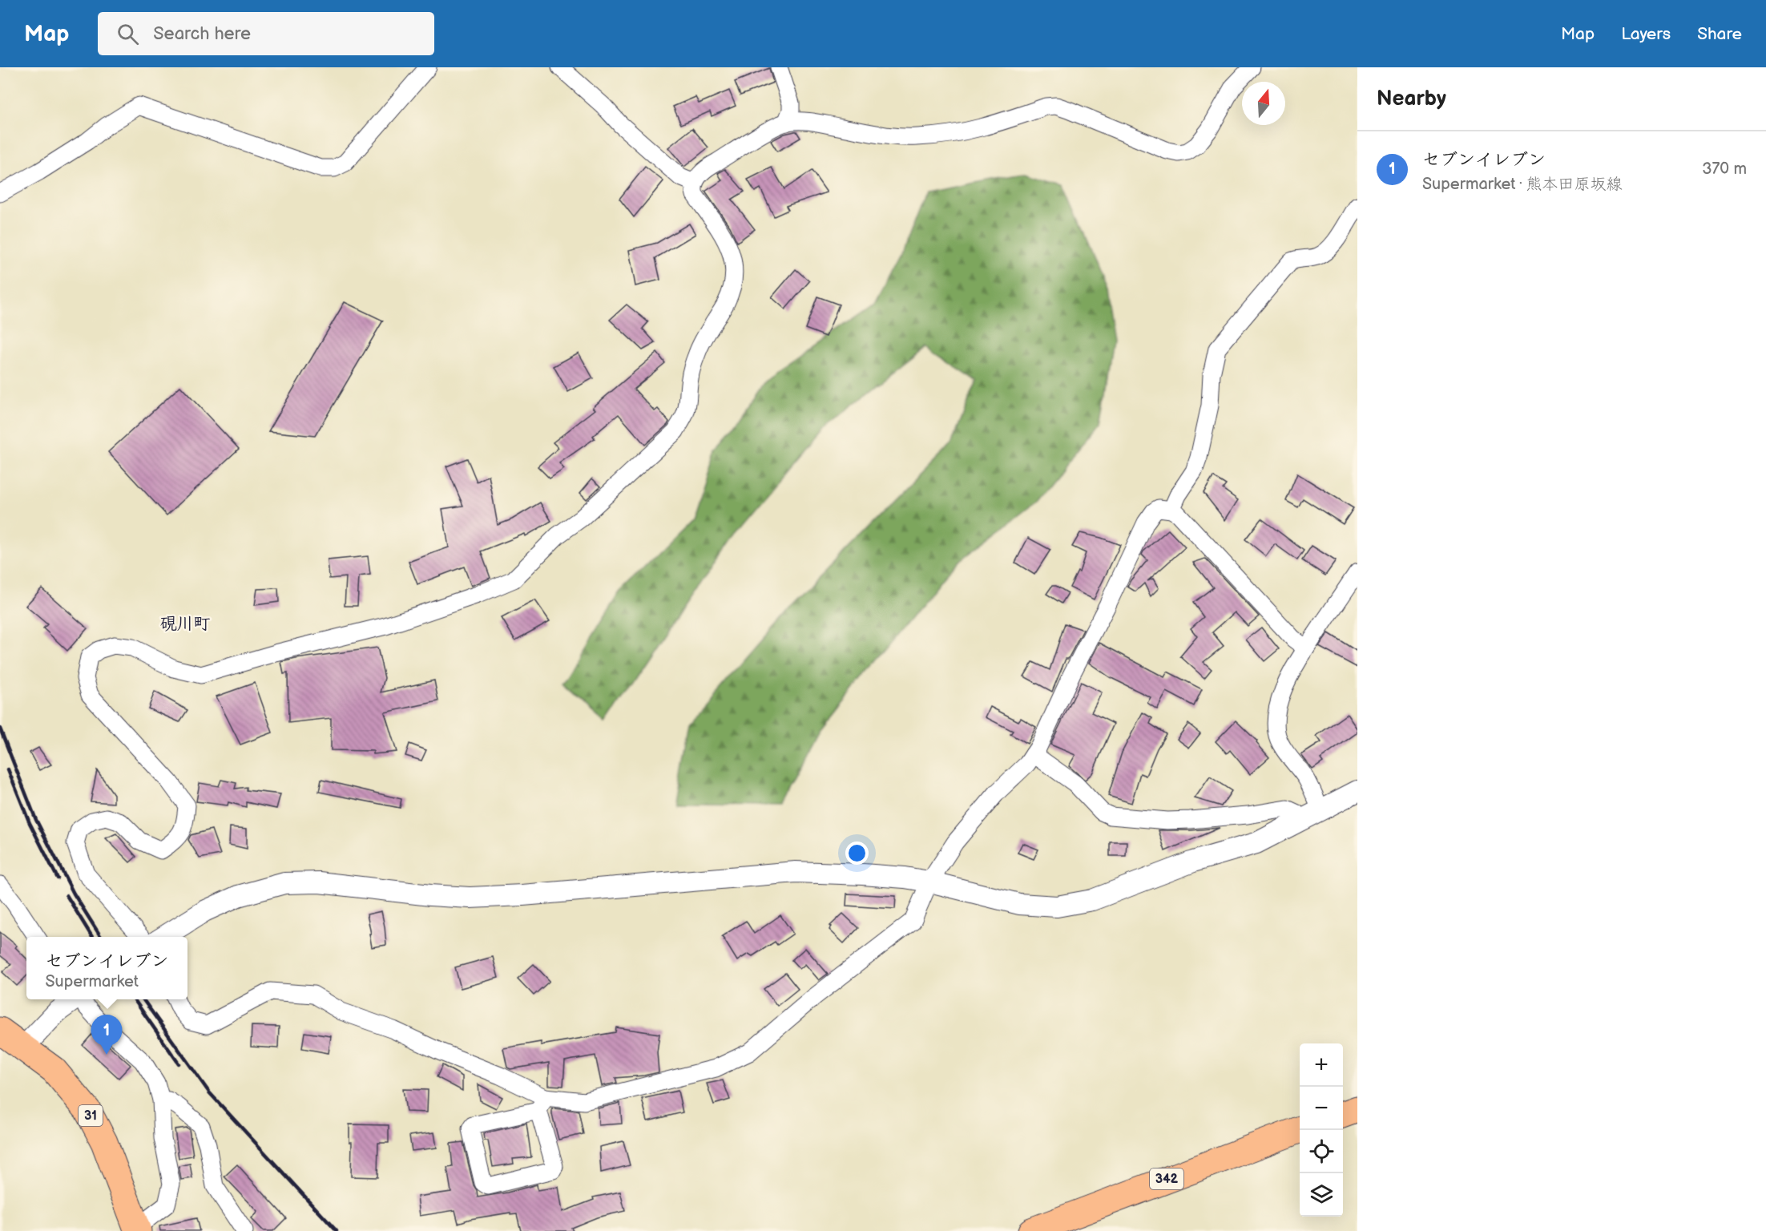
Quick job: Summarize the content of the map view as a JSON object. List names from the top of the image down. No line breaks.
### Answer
{"streets":{"main road":["31","342"]},"districts":["硯川町"],"north":"top","page":{"header":"Map","search":"Search here","nav":["Map","Layers","Share"],"heading":"Nearby","list":[{"mark":"1","name":"セブンイレブン","note":"Supermarket · 熊本田原坂線","value":"370 m"}],"popup":["セブンイレブン","Supermarket"],"pins":"1","map_buttons":["+","−"]}}
